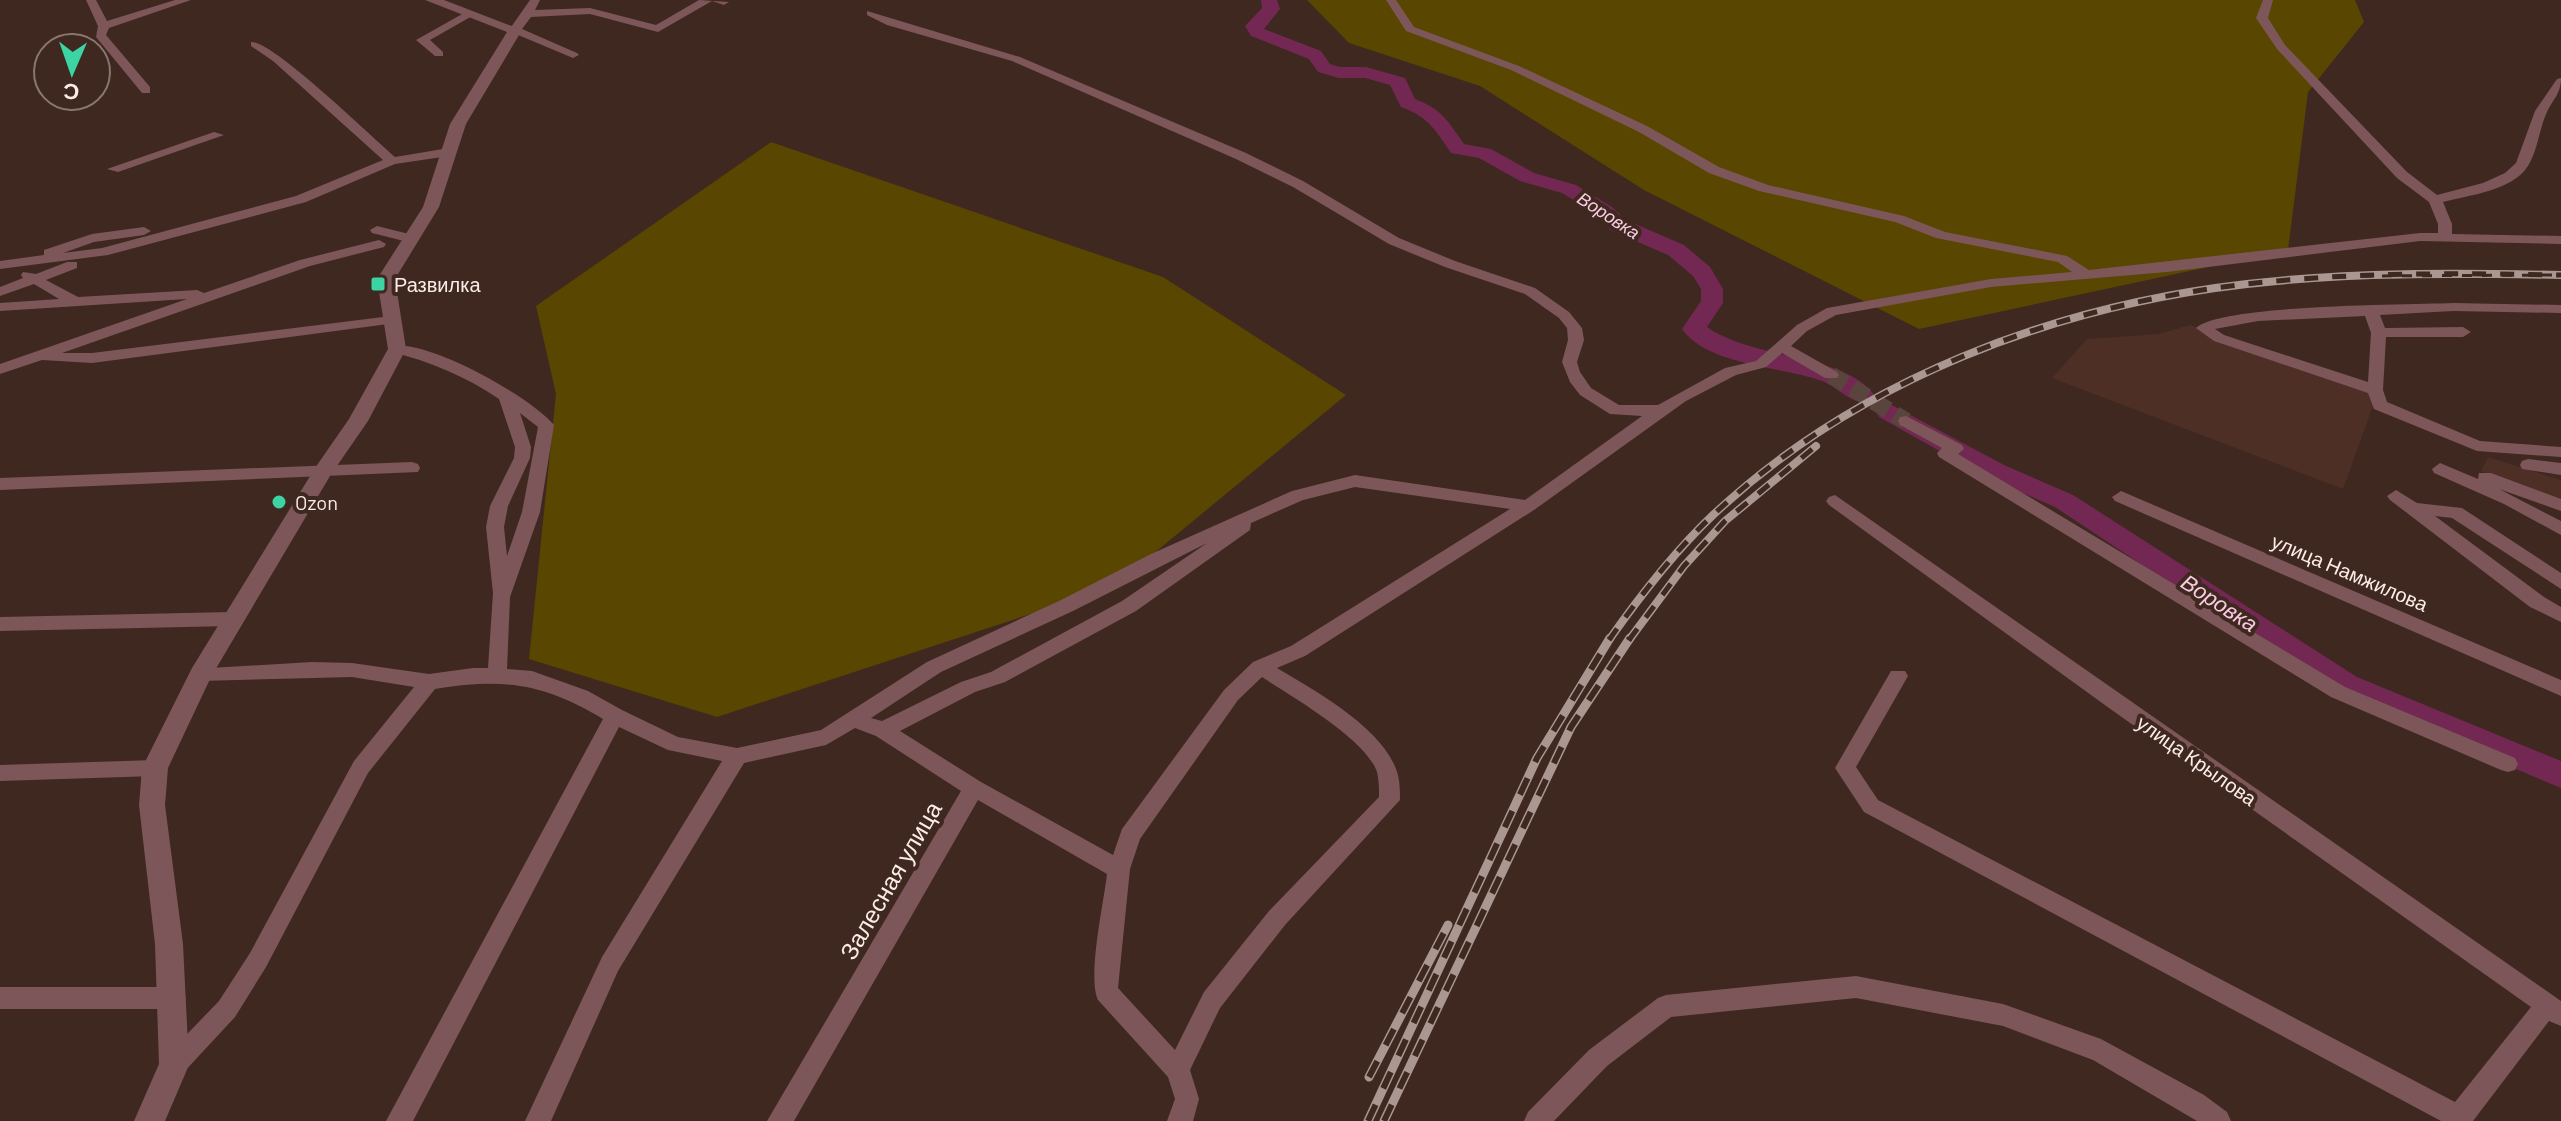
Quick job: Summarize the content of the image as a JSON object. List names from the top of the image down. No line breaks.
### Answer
{"streets":{"street":["улица Намжилова","улица Крылова","Залесная улица"]},"water":["Воровка"],"places":{"transit":["Развилка"],"other":["Ozon"]},"north":"bottom"}
